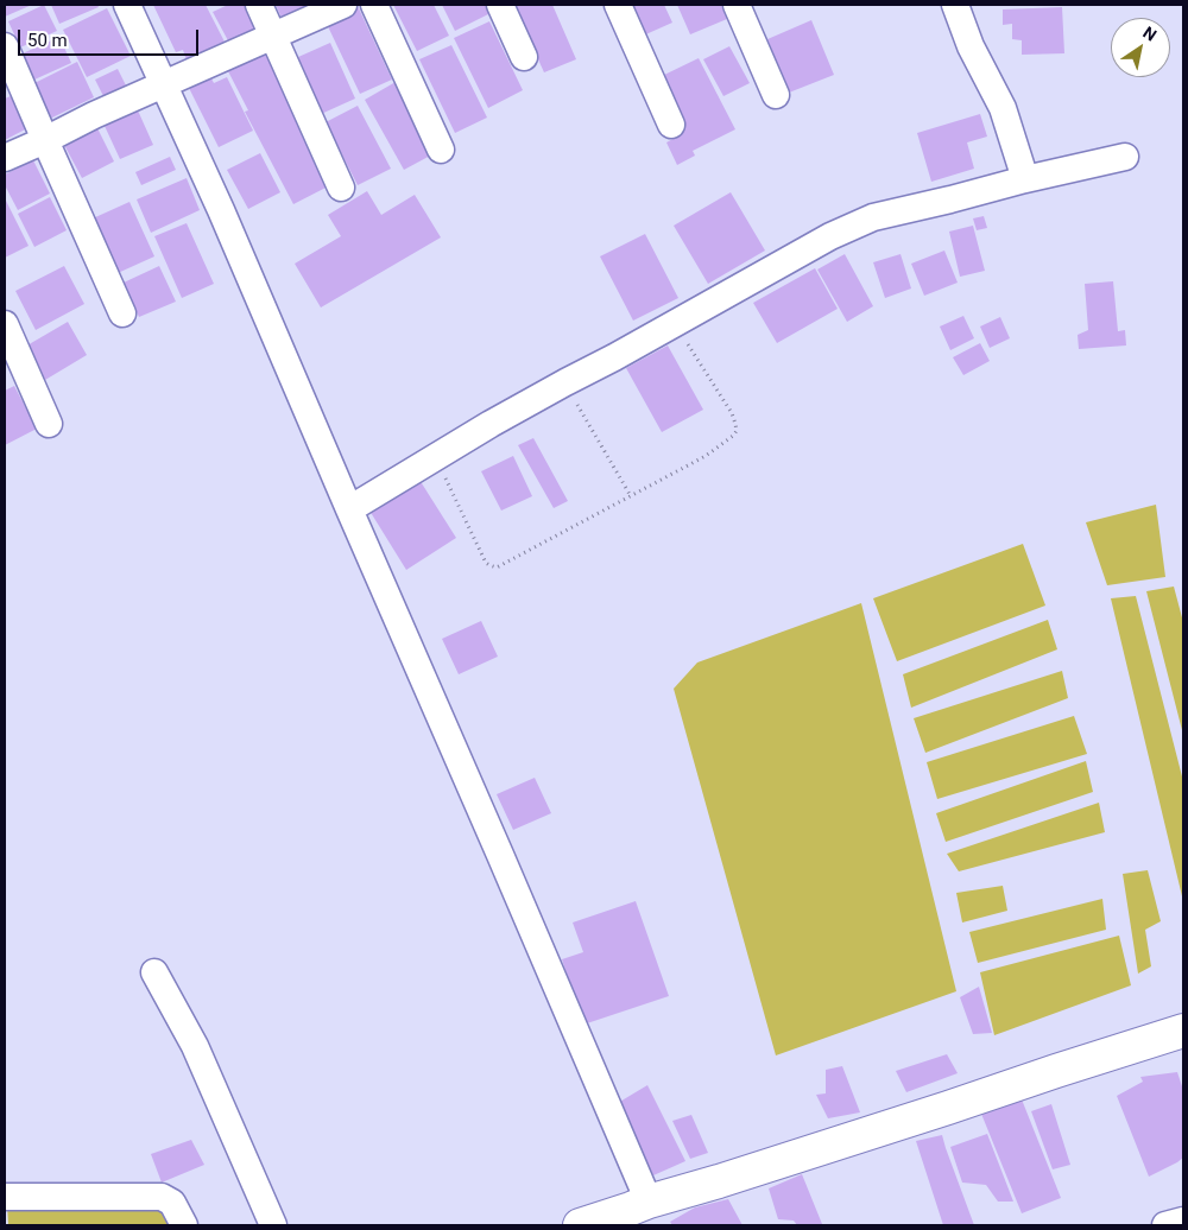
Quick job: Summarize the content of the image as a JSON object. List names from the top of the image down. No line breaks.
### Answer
{"scale_bar":"50 m","north":"top right"}
